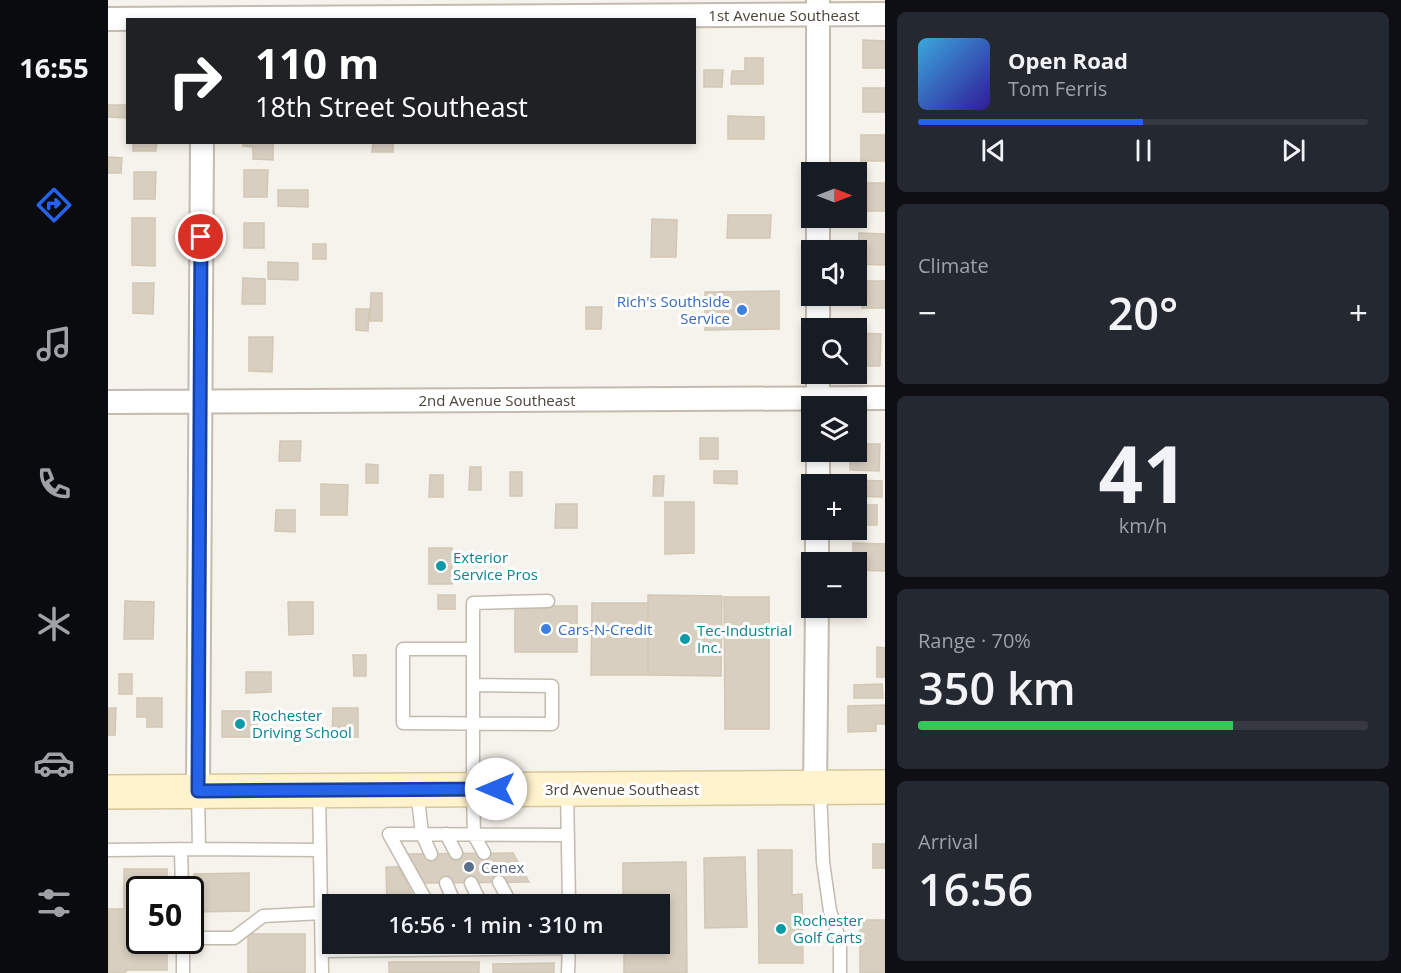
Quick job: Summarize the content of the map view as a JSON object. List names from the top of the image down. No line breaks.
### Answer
{"streets":{"main road":["3rd Avenue Southeast"],"street":["1st Avenue Southeast","2nd Avenue Southeast"]},"places":["Rich's Southside Service","Exterior Service Pros","Cars-N-Credit","Tec-Industrial Inc.","Rochester Driving School","Cenex","Rochester Golf Carts"],"north":"right","page":{"tabs":"16:55","turn":["110 m","18th Street Southeast"],"song":["Open Road","Tom Ferris"],"map_buttons":["+","−"],"tile":["Climate",["41","km/h"],["Range · 70%","350 km"],["Arrival","16:56"]],"heat":["−","20°","+"],"limit":"50","trip":"16:56 · 1 min · 310 m"}}
